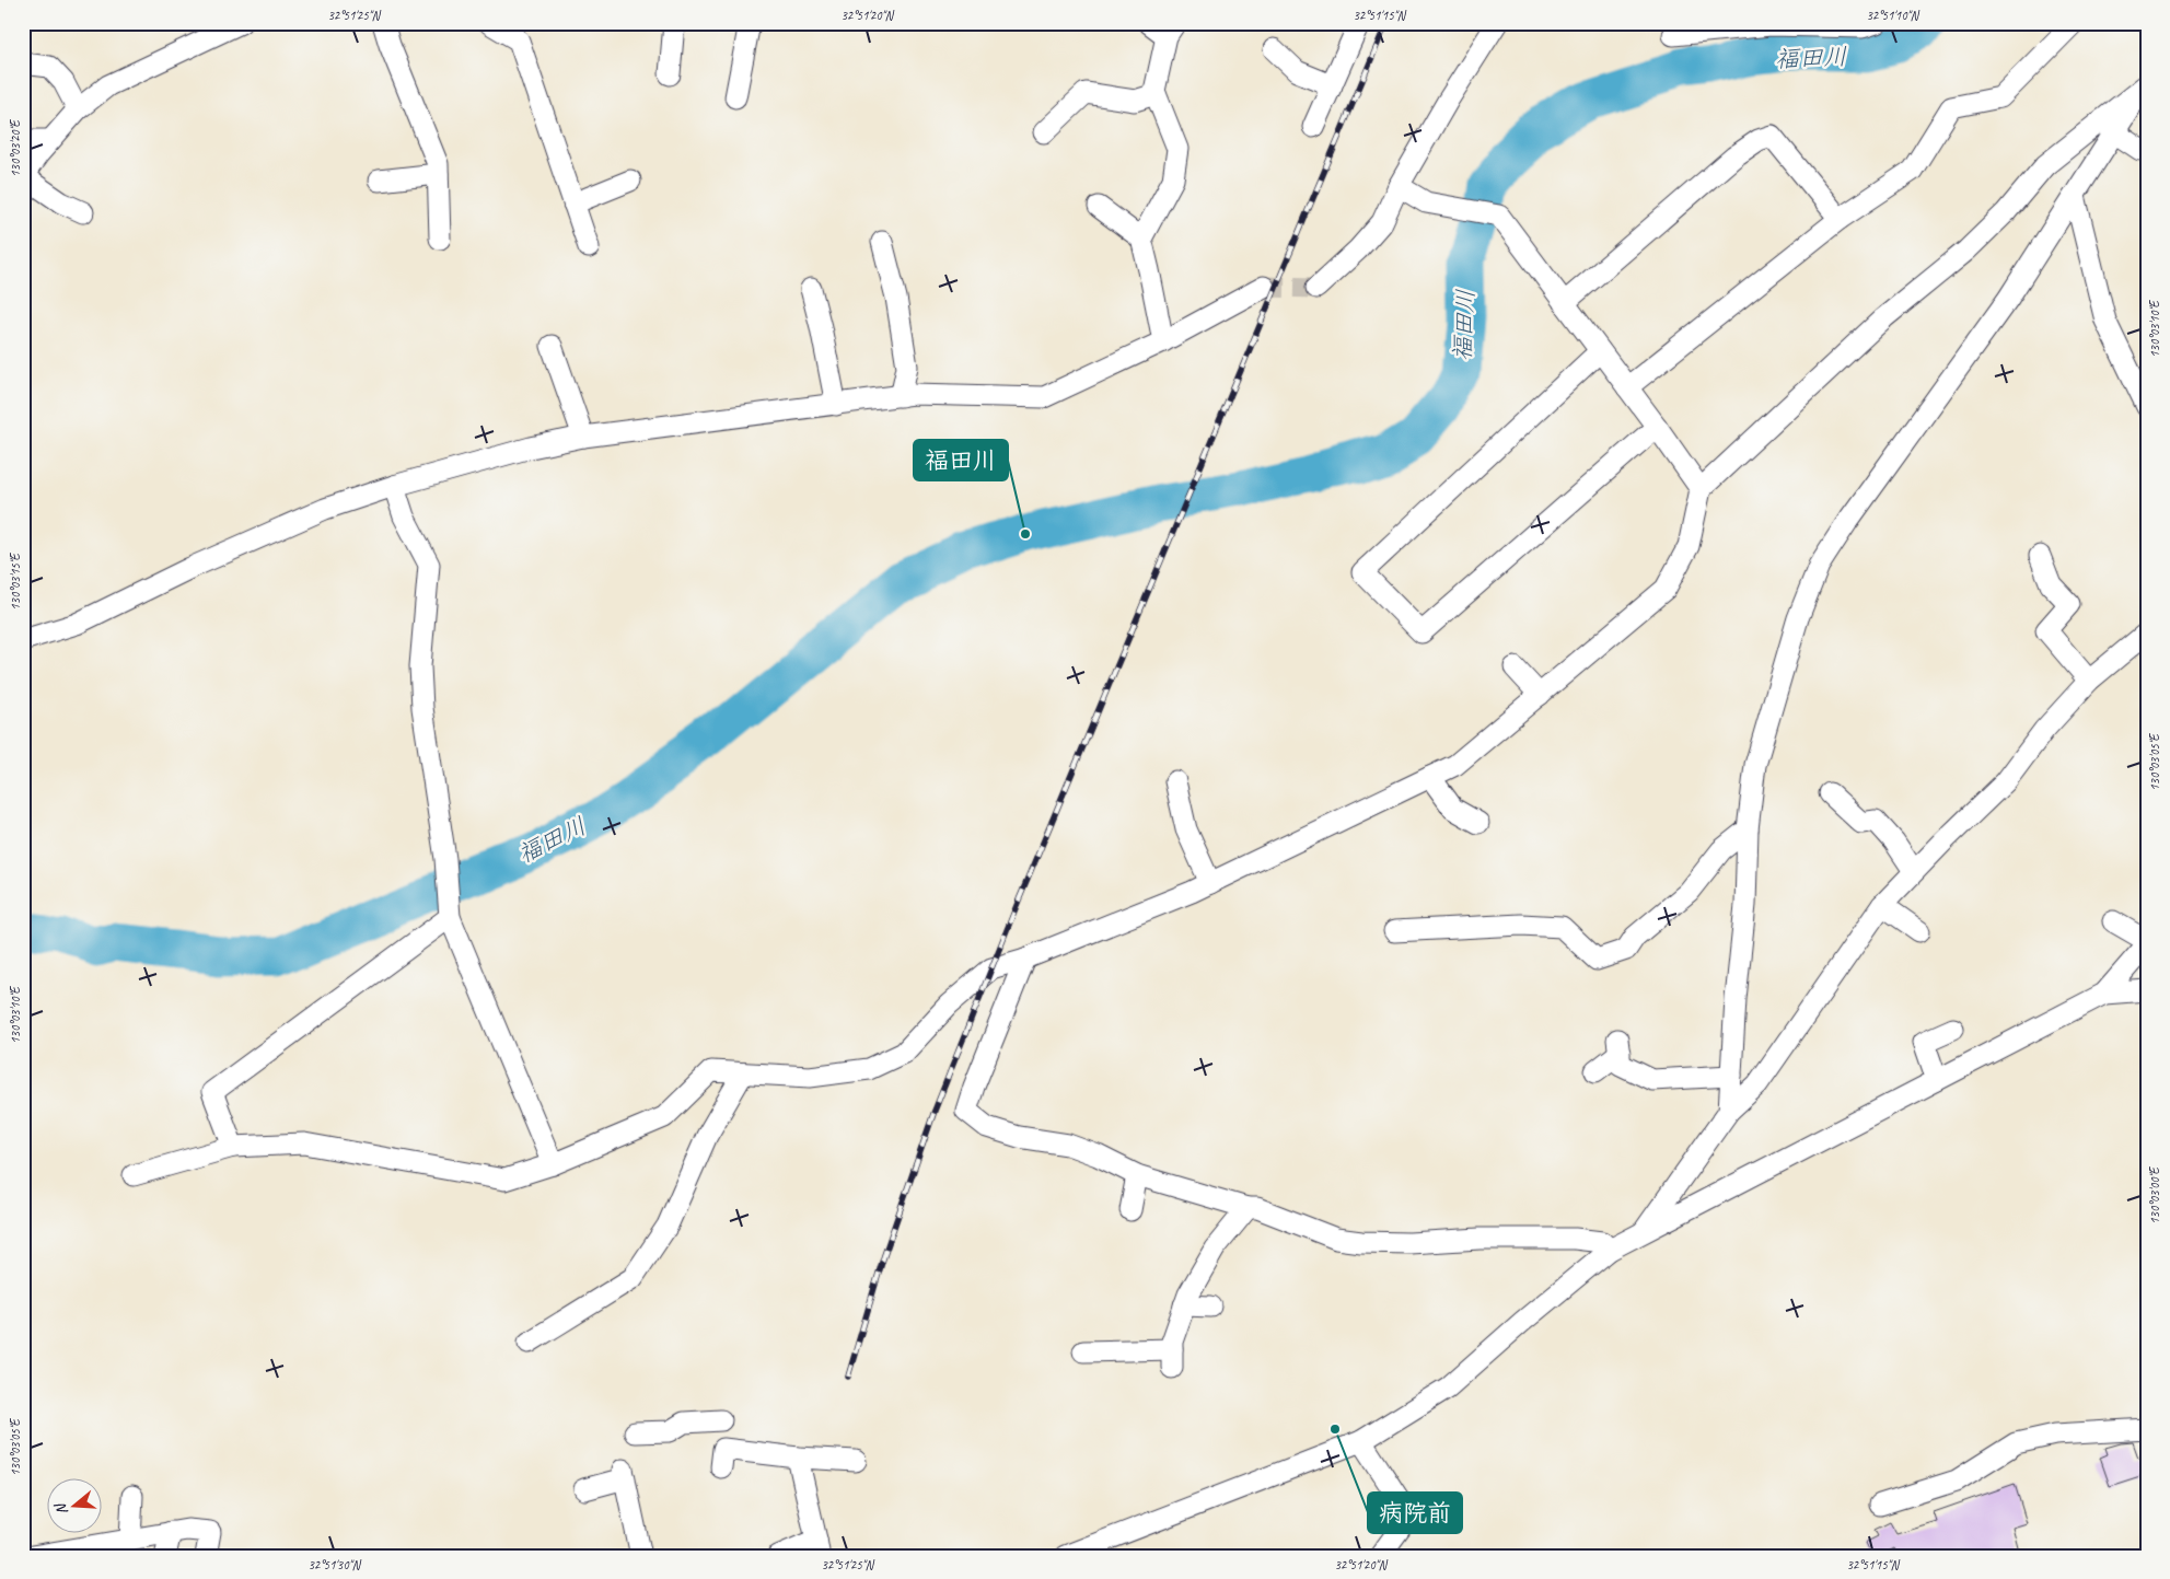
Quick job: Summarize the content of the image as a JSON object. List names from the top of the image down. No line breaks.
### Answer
{"water":["福田川"],"places":["福田川","病院前"],"north":"left","coordinates":["32°51'25\"N","32°51'20\"N","32°51'15\"N","32°51'10\"N","130°03'20\"E","130°03'10\"E","130°03'15\"E","130°03'05\"E","130°03'00\"E","32°51'30\"N"]}
